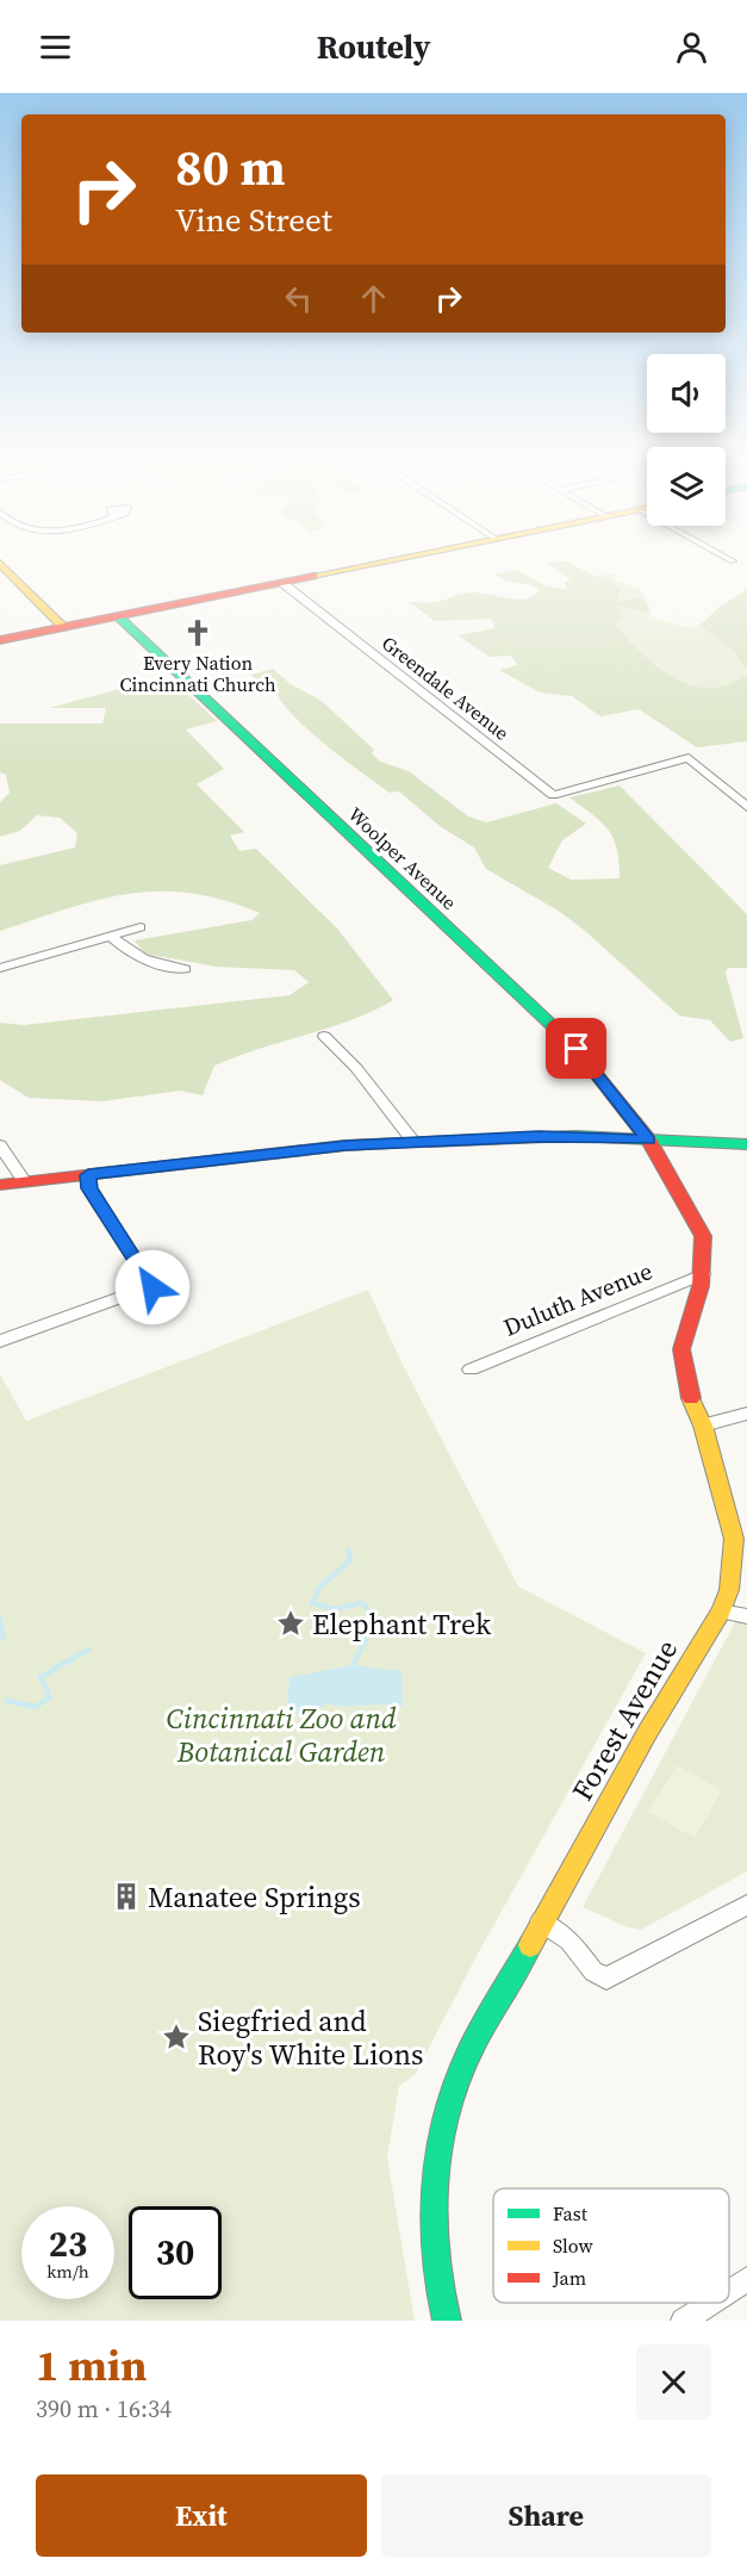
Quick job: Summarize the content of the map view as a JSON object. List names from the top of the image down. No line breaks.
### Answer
{"streets":{"street":["Greendale Avenue","Woolper Avenue","Duluth Avenue","Forest Avenue"]},"crossings":[["Woolper Avenue","Forest Avenue"],["Duluth Avenue","Forest Avenue"]],"parks":["Cincinnati Zoo and Botanical Garden"],"places":{"church":["Every Nation Cincinnati Church"],"place":["Elephant Trek","Siegfried and Roy's White Lions"],"building":["Manatee Springs"]},"legend":["Fast","Slow","Jam"],"page":{"header":"Routely","turn":["80 m","Vine Street"],"speed":"23 km/h","limit":"30","heading":["1 min","390 m · 16:34"],"buttons":["Exit","Share"]}}
